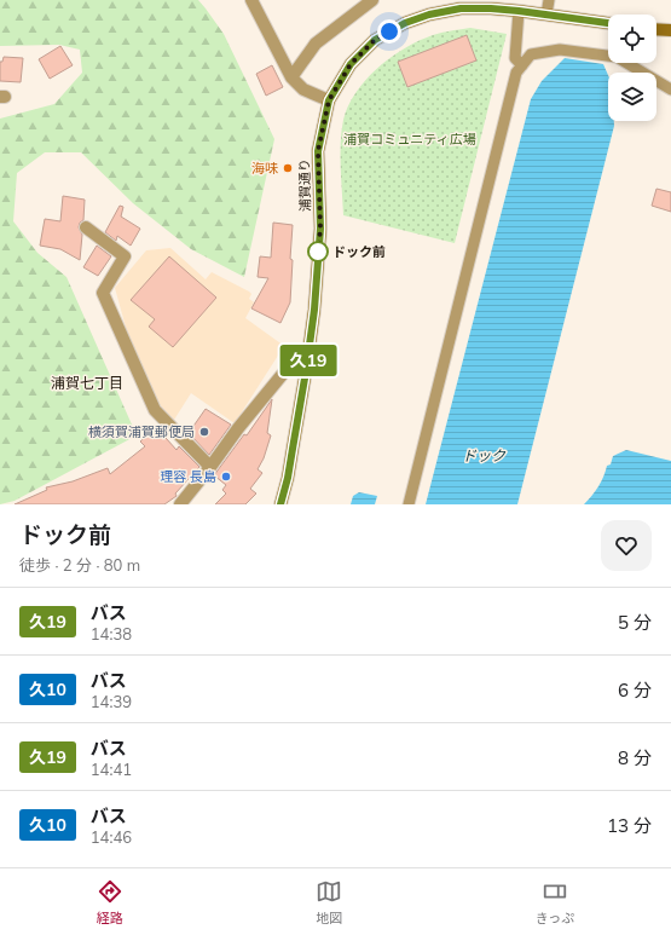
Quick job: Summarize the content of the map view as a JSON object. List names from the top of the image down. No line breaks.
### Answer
{"streets":{"main road":["浦賀通り"]},"districts":["浦賀七丁目"],"water":["ドック"],"parks":["浦賀コミュニティ広場"],"places":["海味","ドック前","横須賀浦賀郵便局","理容 長島"],"lines":["bus line 久19"],"page":{"on_map":"久19","heading":["ドック前","徒歩 · 2 分 · 80 m"],"list":[{"mark":"久19","name":"バス","note":"14:38","value":"5 分"},{"mark":"久10","name":"バス","note":"14:39","value":"6 分"},{"mark":"久19","name":"バス","note":"14:41","value":"8 分"},{"mark":"久10","name":"バス","note":"14:46","value":"13 分"}],"tabs":["経路","地図","きっぷ"]}}
